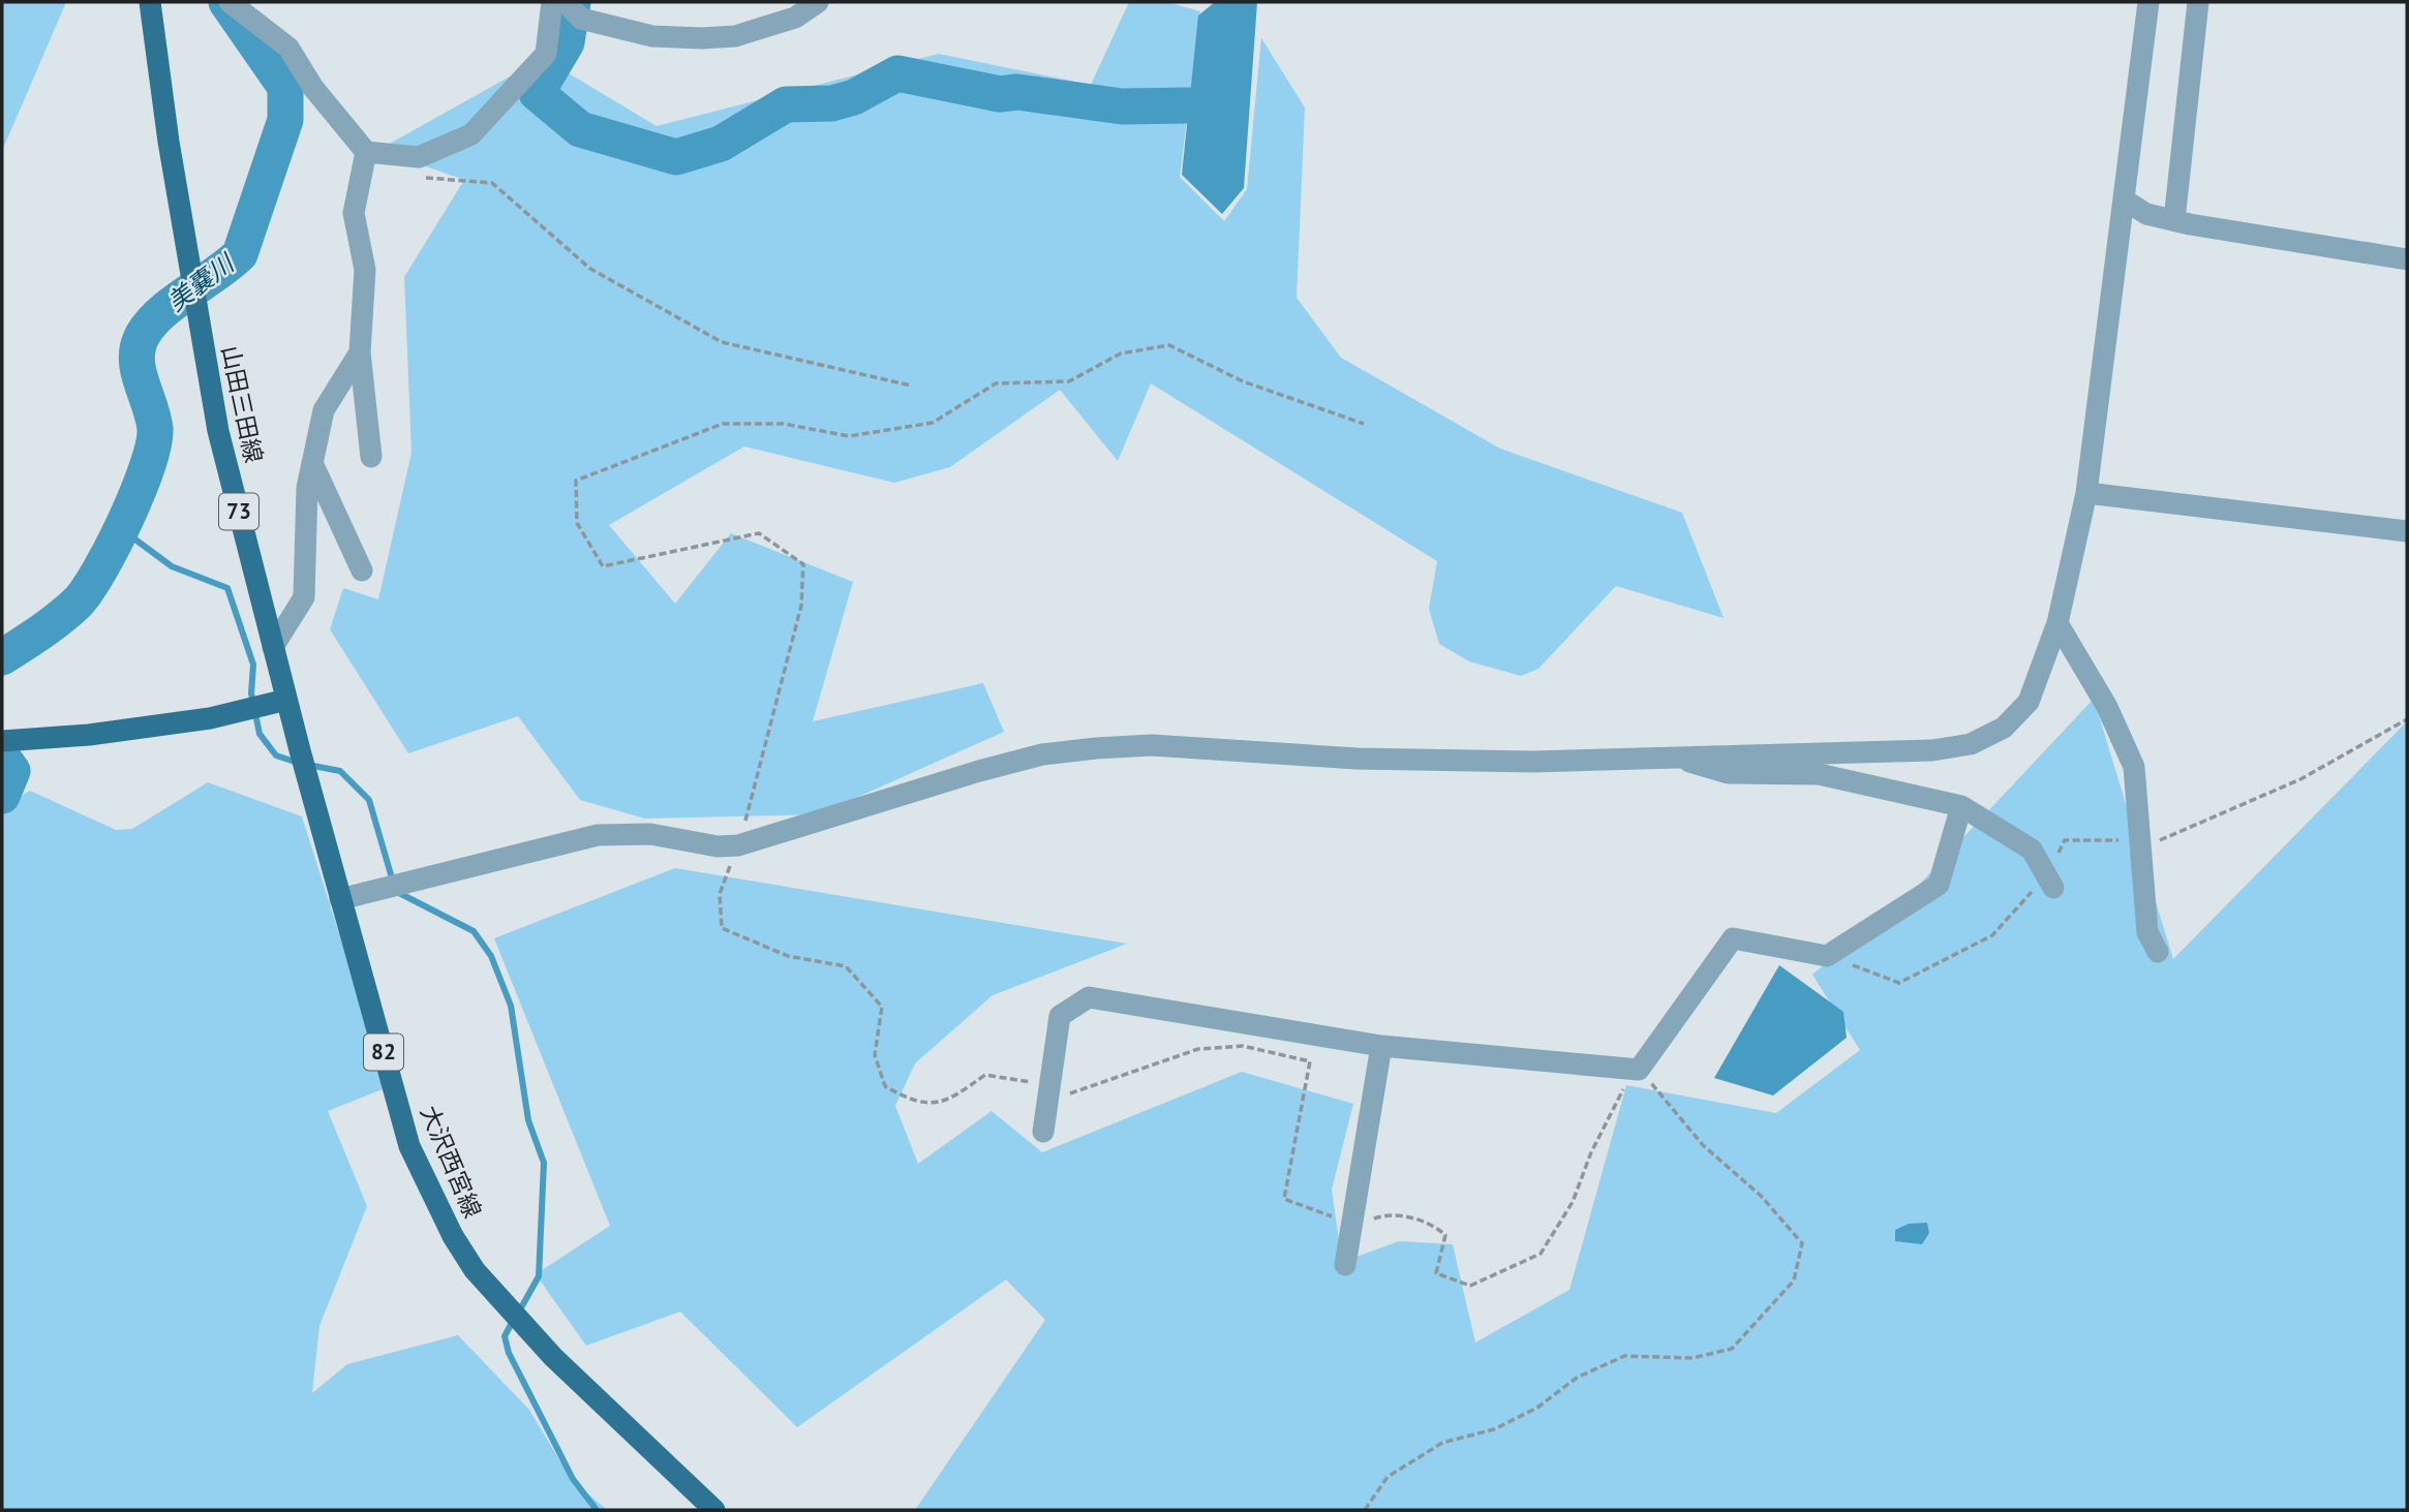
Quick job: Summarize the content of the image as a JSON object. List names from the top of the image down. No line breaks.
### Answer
{"streets":{"main road":["山田三田線","73","82","大沢西宮線"]},"crossings":[["山田三田線","大沢西宮線"]],"water":["美嚢川"]}
